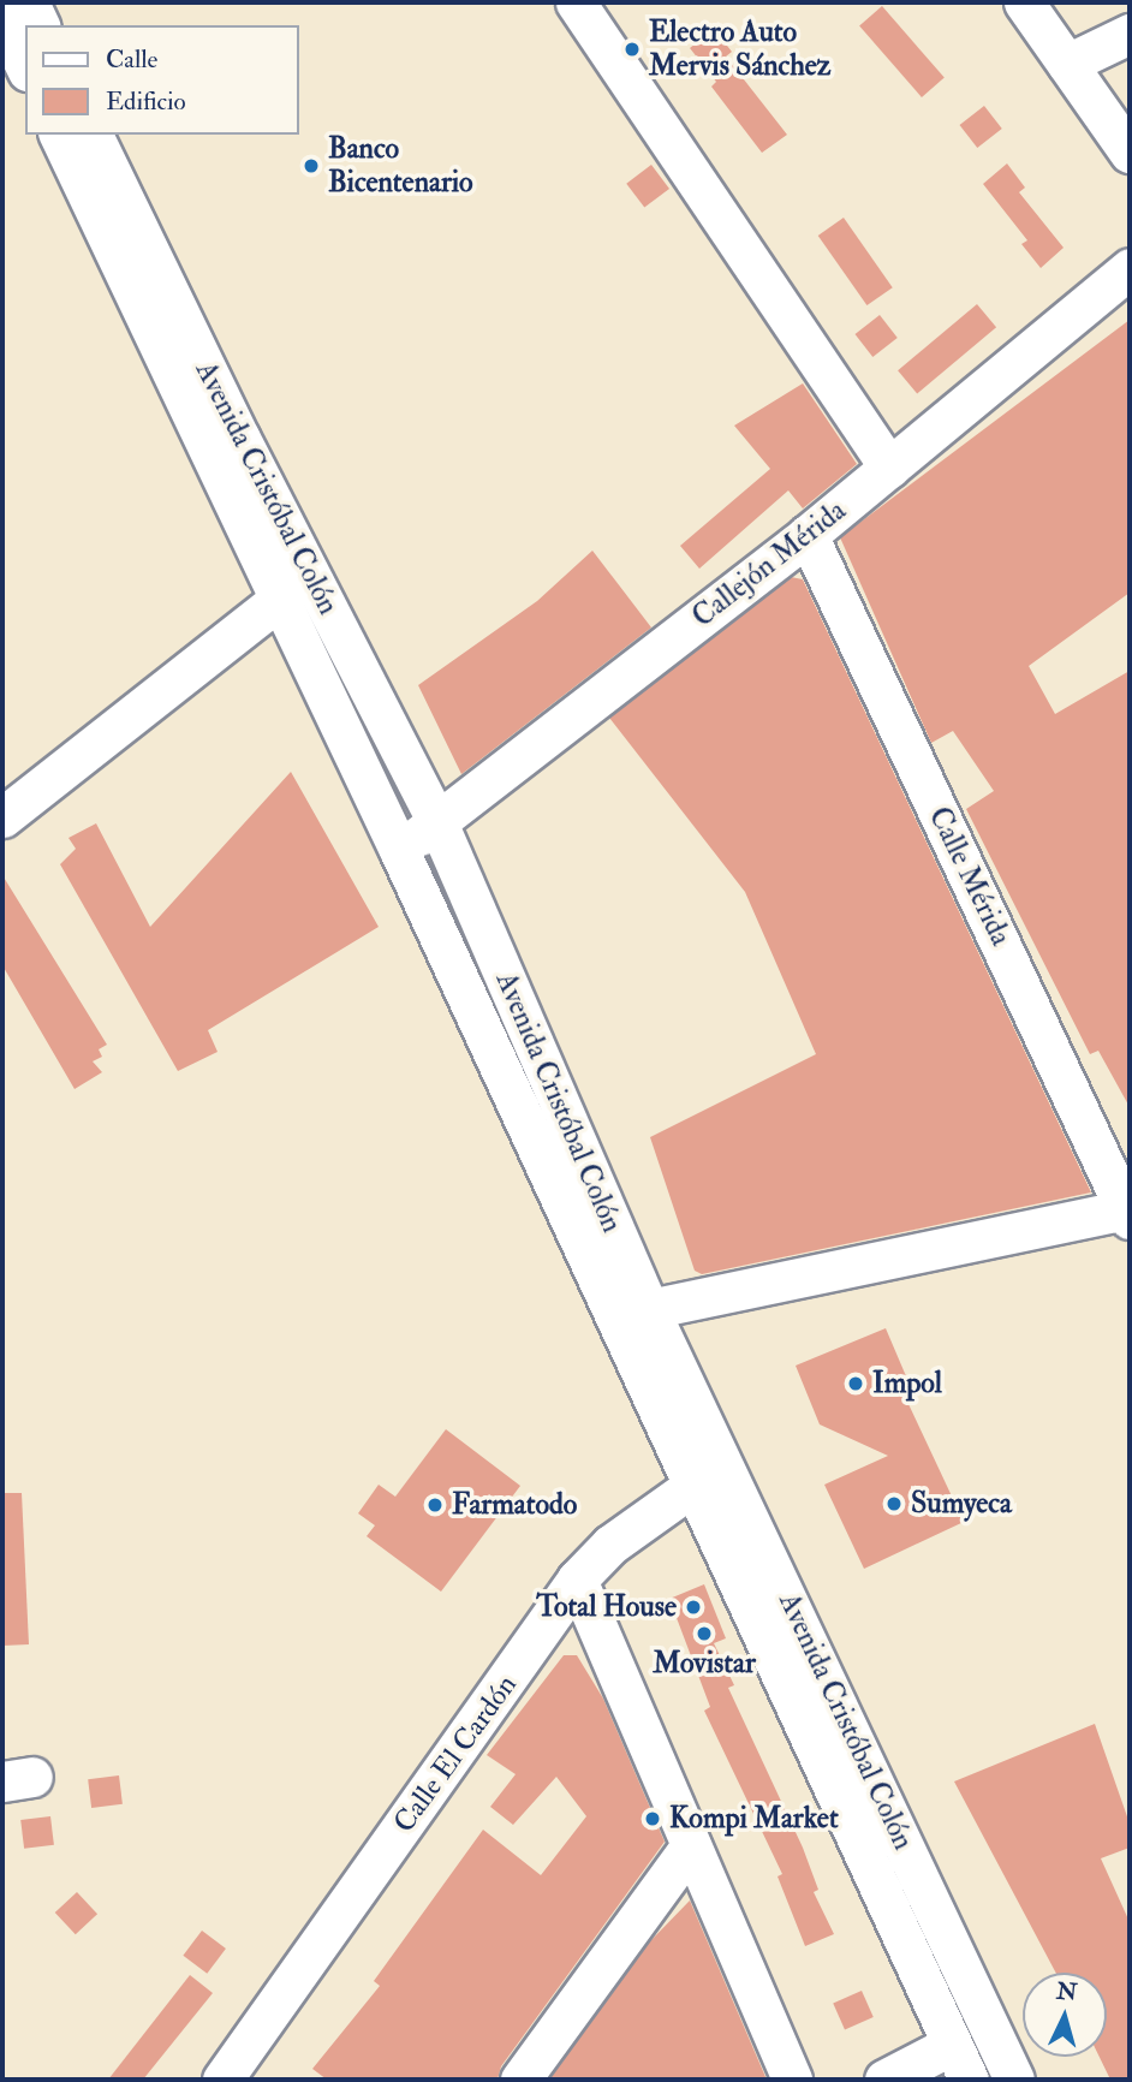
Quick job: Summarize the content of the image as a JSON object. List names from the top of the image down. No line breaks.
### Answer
{"streets":{"street":["Avenida Cristóbal Colón","Callejón Mérida","Calle Mérida","Calle El Cardón"]},"crossings":[["Avenida Cristóbal Colón","Callejón Mérida"],["Avenida Cristóbal Colón","Calle El Cardón"],["Callejón Mérida","Calle Mérida"]],"places":["Electro Auto Mervis Sánchez","Banco Bicentenario","Impol","Sumyeca","Farmatodo","Total House","Movistar","Kompi Market"],"legend":["Calle","Edificio"],"north":"top"}
